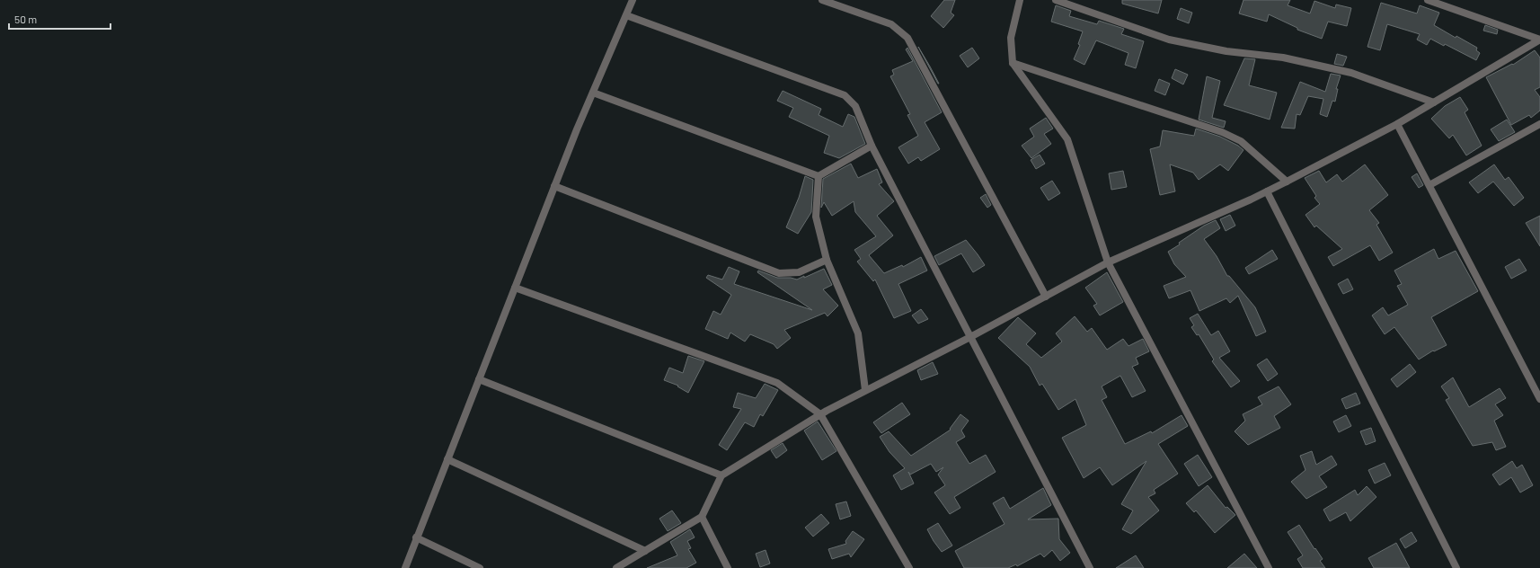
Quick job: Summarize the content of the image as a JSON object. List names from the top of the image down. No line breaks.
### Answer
{"scale_bar":"50 m"}
